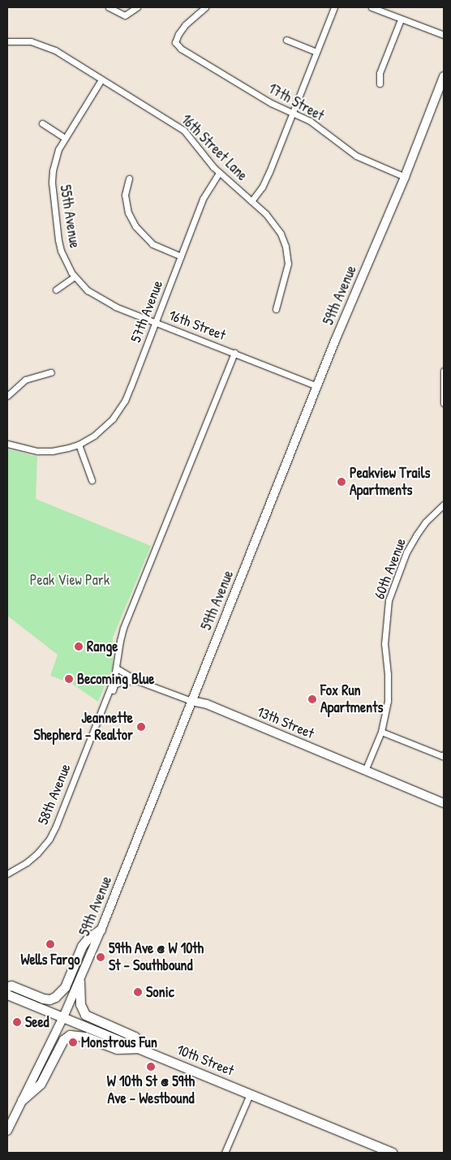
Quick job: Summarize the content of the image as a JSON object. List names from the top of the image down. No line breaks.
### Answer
{"streets":{"main road":["59th Avenue","13th Street","10th Street"],"street":["17th Street","16th Street Lane","55th Avenue","57th Avenue","16th Street","60th Avenue","58th Avenue"]},"crossings":[["17th Street","59th Avenue"],["16th Street Lane","55th Avenue"],["16th Street Lane","57th Avenue"],["55th Avenue","16th Street"],["59th Avenue","16th Street"],["59th Avenue","13th Street"],["59th Avenue","10th Street"],["57th Avenue","16th Street"],["16th Street","58th Avenue"],["60th Avenue","13th Street"],["13th Street","58th Avenue"]],"parks":["Peak View Park"],"places":["Peakview Trails Apartments","Range","Becoming Blue","Fox Run Apartments","Jeannette Shepherd - Realtor","Wells Fargo","59th Ave @ W 10th St - Southbound","Sonic","Seed","Monstrous Fun","W 10th St @ 59th Ave - Westbound"]}
